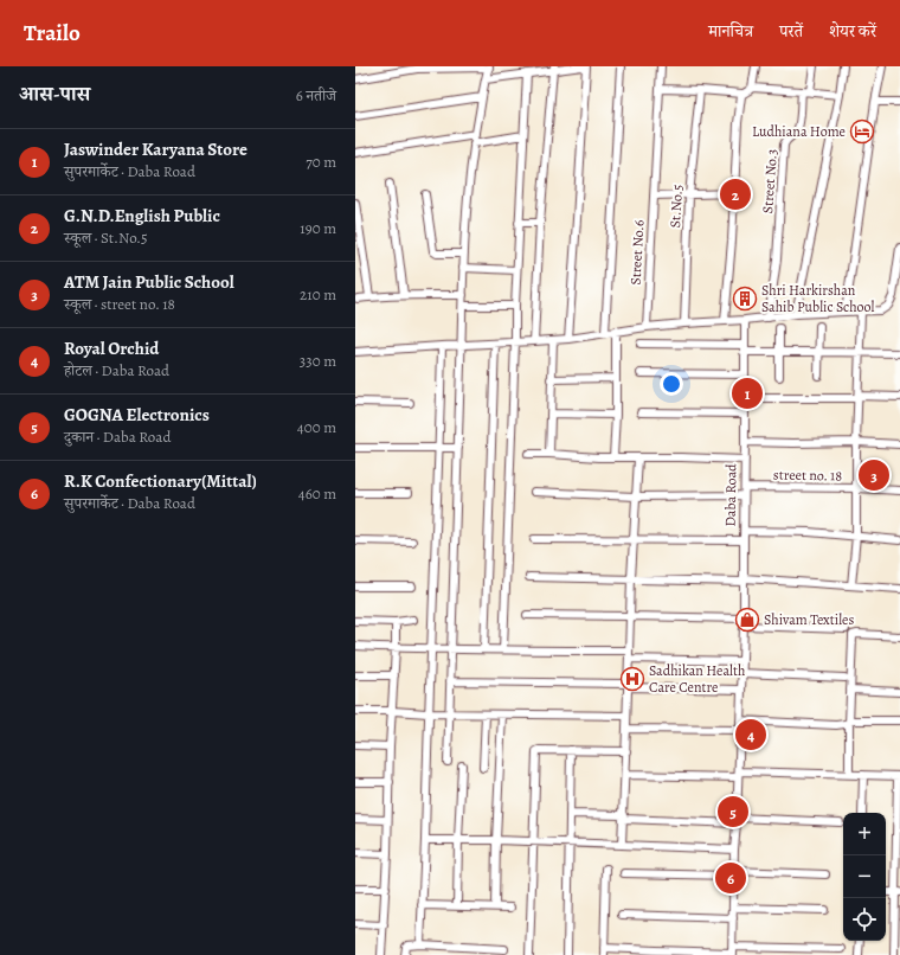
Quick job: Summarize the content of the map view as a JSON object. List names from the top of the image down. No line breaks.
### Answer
{"streets":{"street":["Street No.3","St.No.5","Street No.6","street no. 18","Daba Road"]},"crossings":[["street no. 18","Daba Road"]],"places":{"hotel":["Ludhiana Home"],"building":["Shri Harkirshan Sahib Public School"],"shop":["Shivam Textiles"],"hospital":["Sadhikan Health Care Centre"]},"page":{"header":"Trailo","nav":["मानचित्र","परतें","शेयर करें"],"heading":["आस-पास","6 नतीजे"],"list":[{"mark":"1","name":"Jaswinder Karyana Store","note":"सुपरमार्केट · Daba Road","value":"70 m"},{"mark":"2","name":"G.N.D.English Public","note":"स्कूल · St.No.5","value":"190 m"},{"mark":"3","name":"ATM Jain Public School","note":"स्कूल · street no. 18","value":"210 m"},{"mark":"4","name":"Royal Orchid","note":"होटल · Daba Road","value":"330 m"},{"mark":"5","name":"GOGNA Electronics","note":"दुकान · Daba Road","value":"400 m"},{"mark":"6","name":"R.K Confectionary(Mittal)","note":"सुपरमार्केट · Daba Road","value":"460 m"}],"pins":["2","1","3","4","5","6"],"map_buttons":["+","−"]}}
